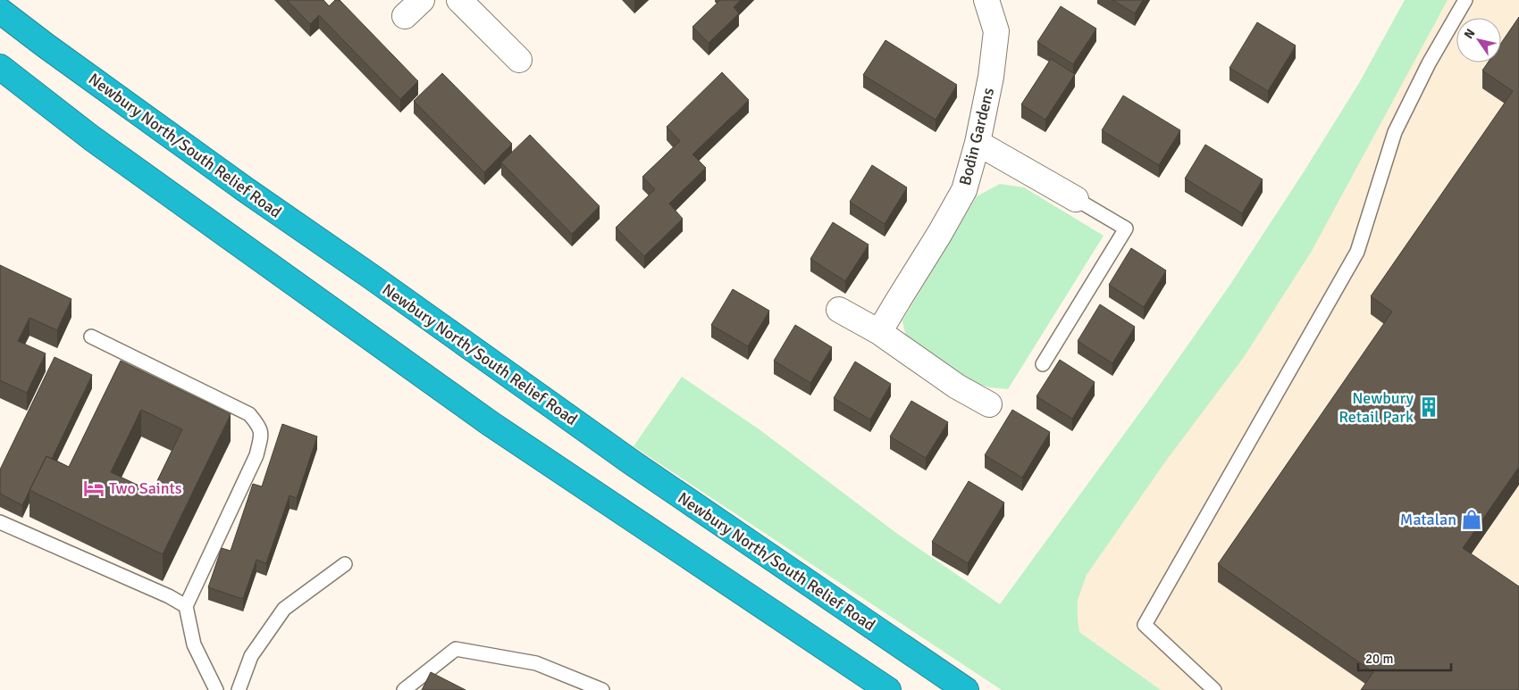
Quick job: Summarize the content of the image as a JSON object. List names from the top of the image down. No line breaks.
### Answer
{"streets":{"highway":["Newbury North/South Relief Road"],"street":["Bodin Gardens"]},"places":{"building":["Newbury Retail Park"],"hotel":["Two Saints"],"shop":["Matalan"]},"scale_bar":"20 m","north":"top left"}
